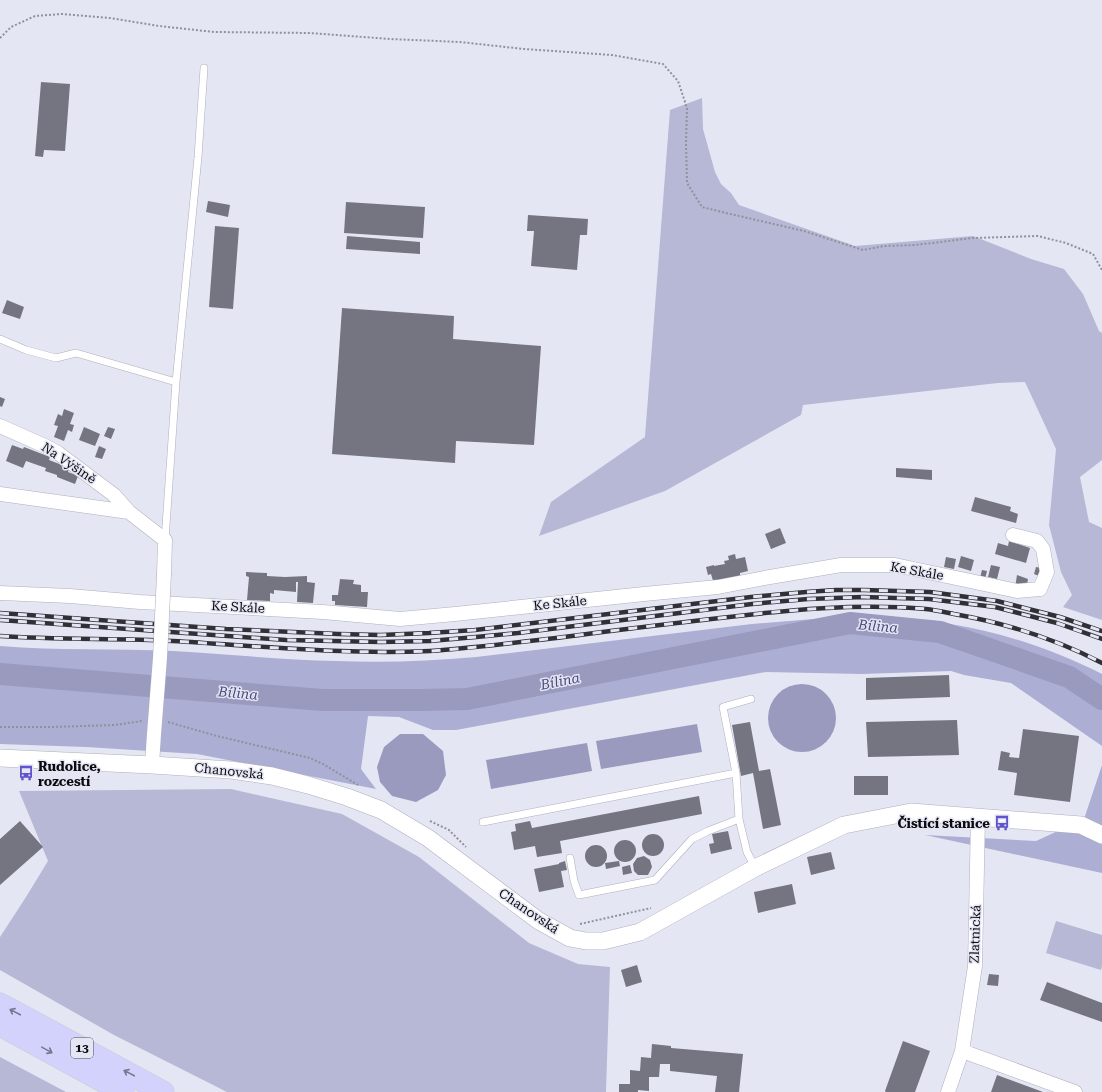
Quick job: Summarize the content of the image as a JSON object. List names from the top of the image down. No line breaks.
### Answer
{"streets":{"highway":["13"],"street":["Na Výšině","Ke Skále","Chanovská","Zlatnická"]},"crossings":[["Chanovská","Zlatnická"]],"water":["Bílina"],"places":{"bus stop":["Rudolice, rozcestí","Čistící stanice"]}}
